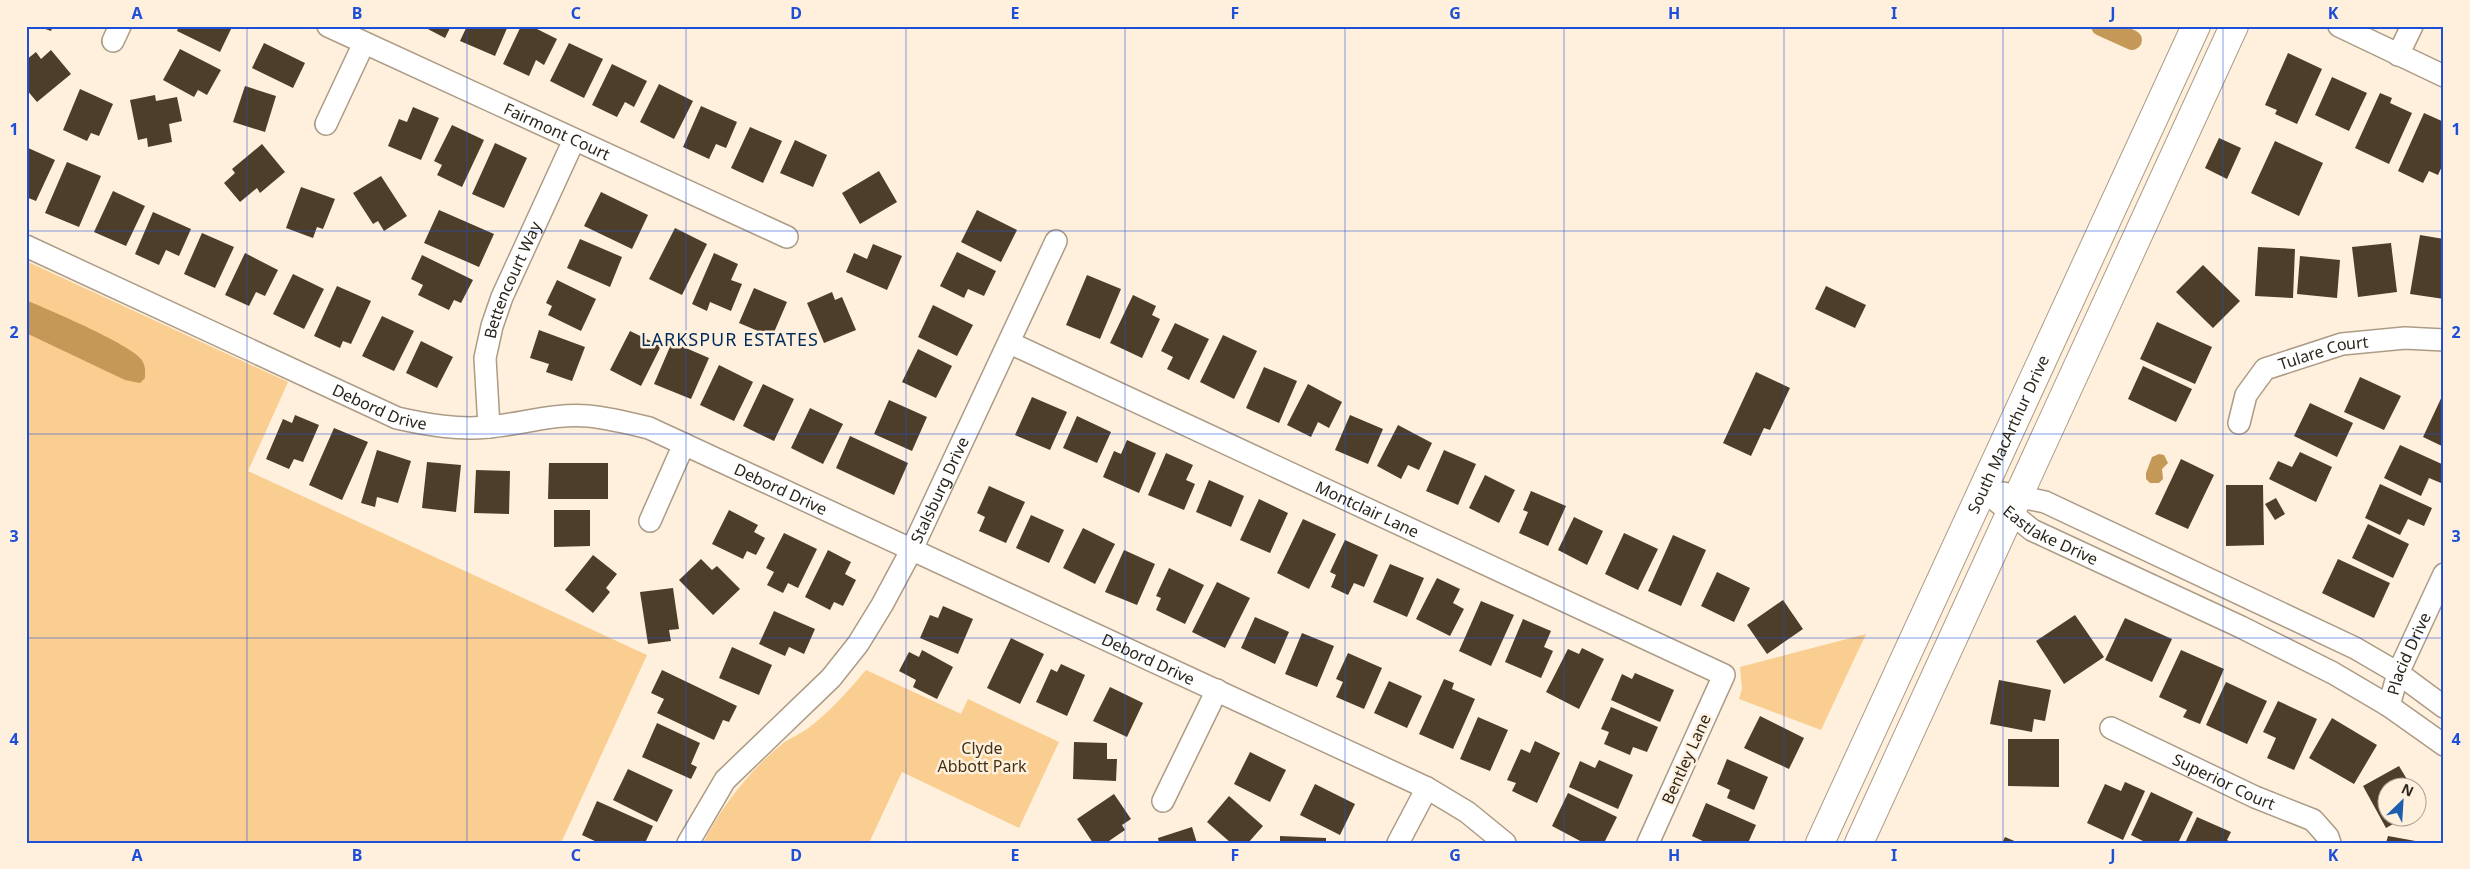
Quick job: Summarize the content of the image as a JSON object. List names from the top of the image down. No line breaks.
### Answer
{"streets":{"main road":["South MacArthur Drive"],"street":["Fairmont Court","Bettencourt Way","Tulare Court","Debord Drive","Stalsburg Drive","Montclair Lane","Eastlake Drive","Placid Drive","Bentley Lane","Superior Court"]},"crossings":[["Fairmont Court","Bettencourt Way"],["Bettencourt Way","Debord Drive"],["Debord Drive","Stalsburg Drive"],["South MacArthur Drive","Eastlake Drive"],["Stalsburg Drive","Montclair Lane"],["Montclair Lane","Bentley Lane"],["Eastlake Drive","Placid Drive"]],"districts":["LARKSPUR ESTATES"],"parks":["Clyde Abbott Park"],"north":"top right","grid":{"columns":["A","B","C","D","E","F","G","H","I","J","K"],"rows":["1","2","3","4"]}}
